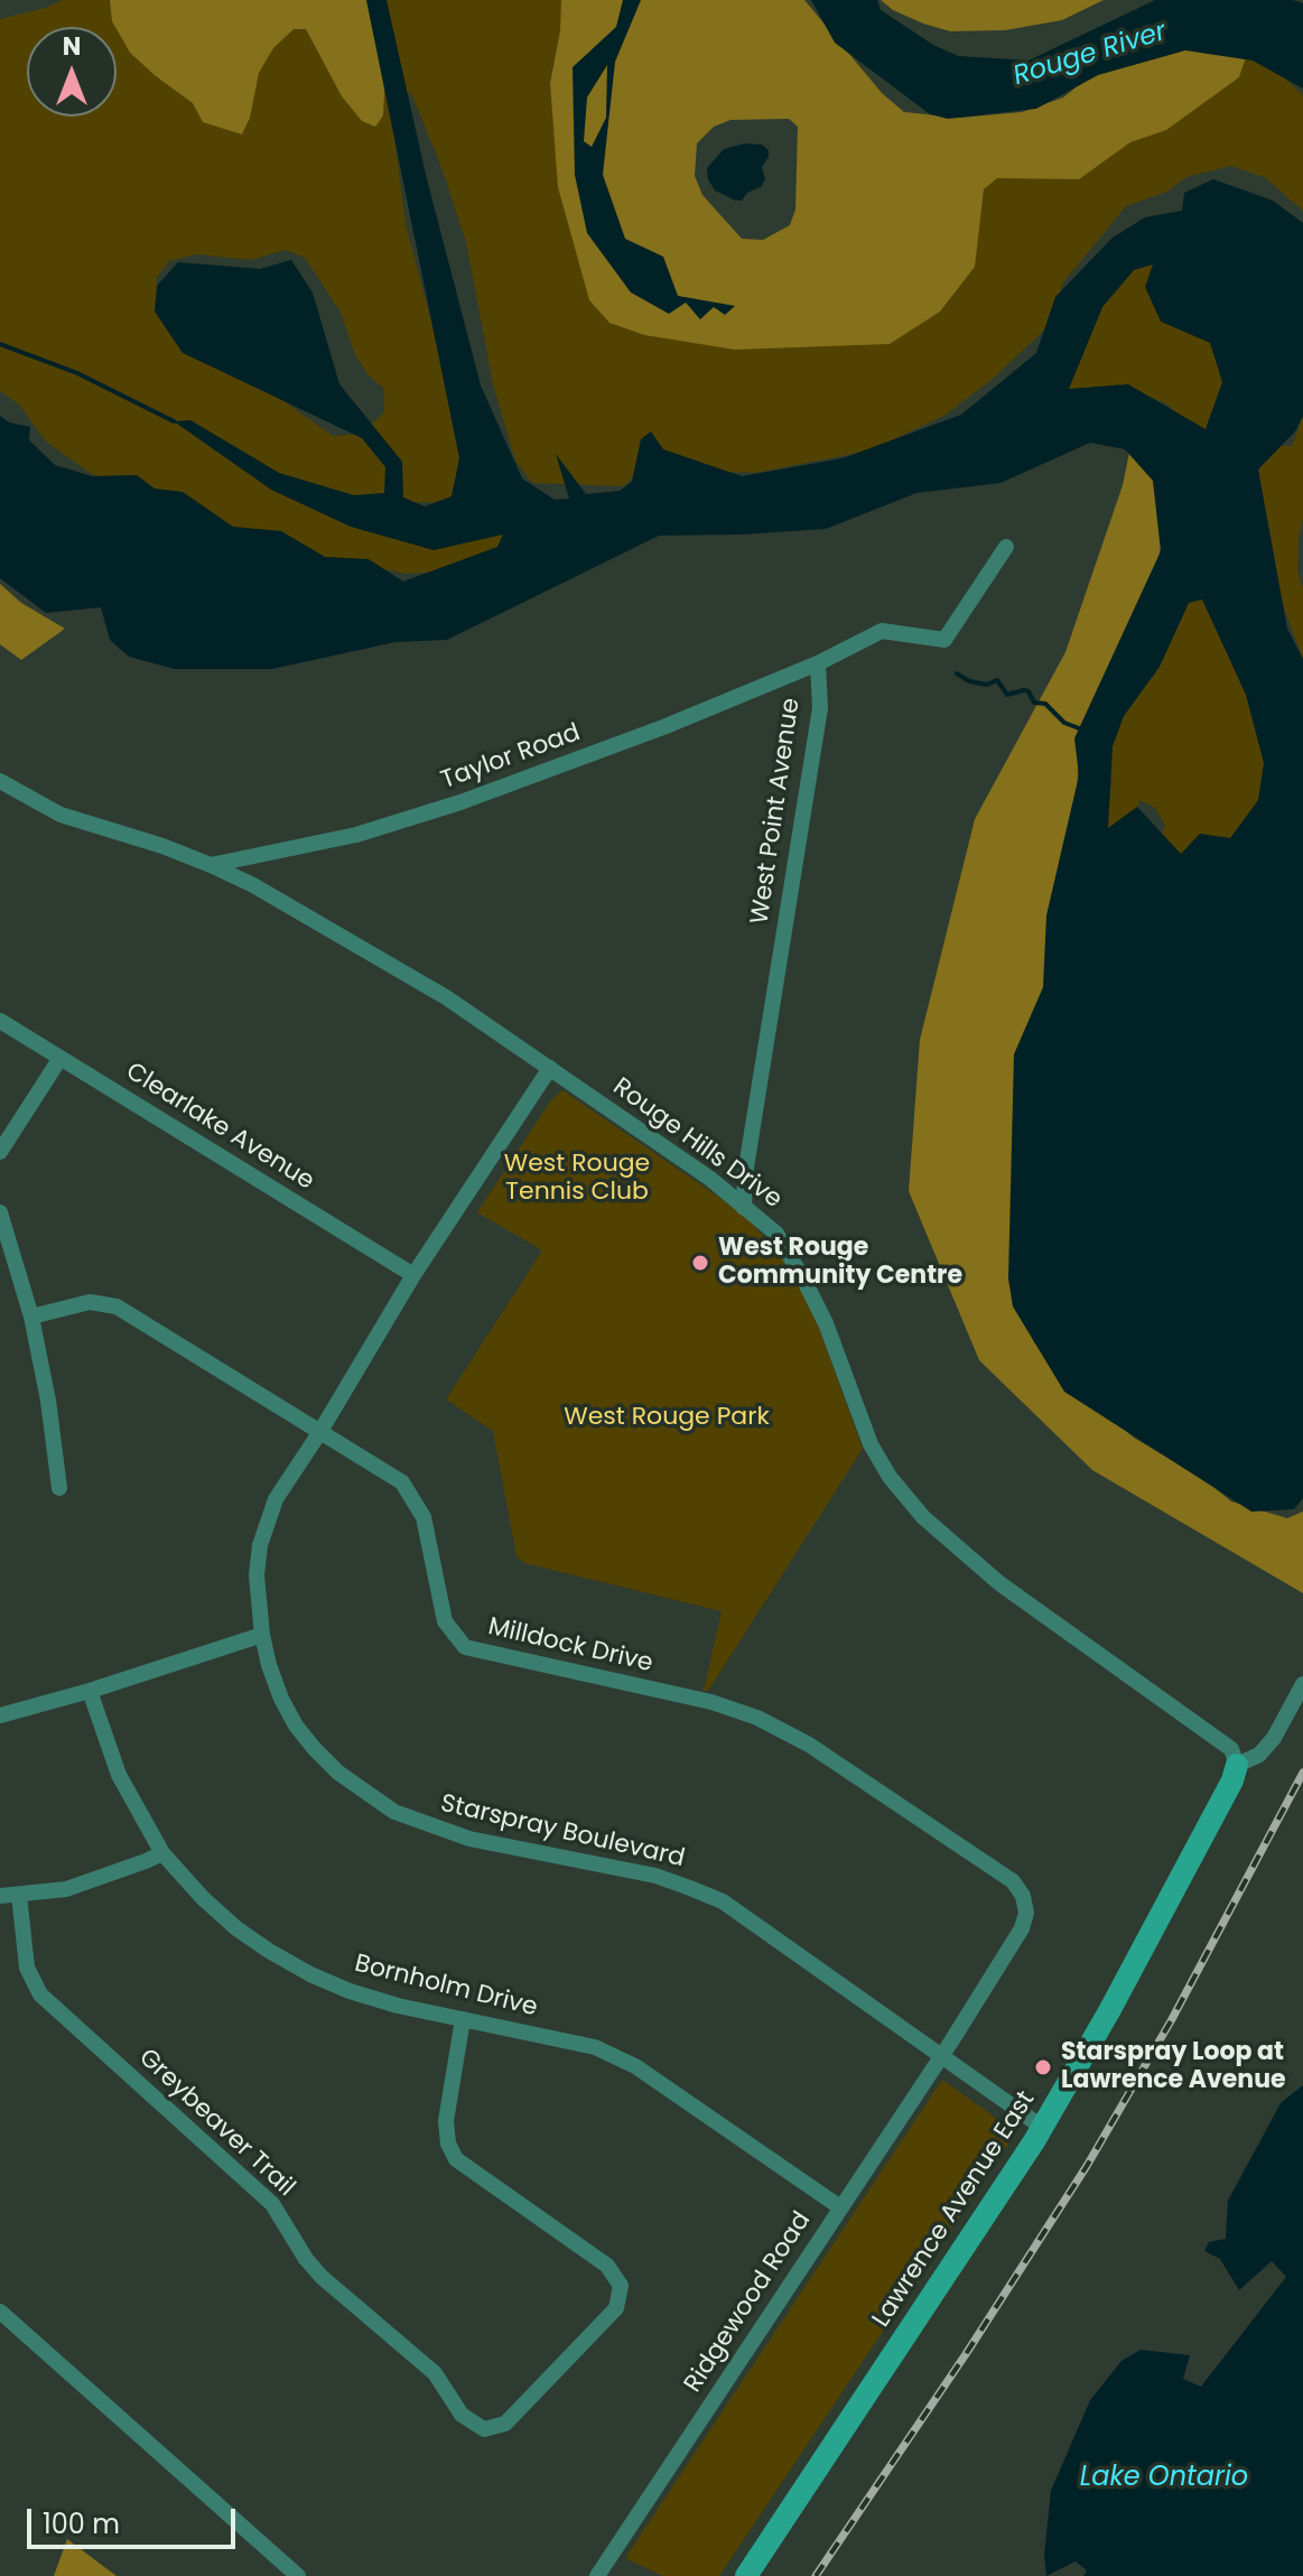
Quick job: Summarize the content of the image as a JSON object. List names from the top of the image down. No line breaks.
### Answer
{"streets":{"street":["Taylor Road","West Point Avenue","Clearlake Avenue","Rouge Hills Drive","Milldock Drive","Starspray Boulevard","Bornholm Drive","Greybeaver Trail","Lawrence Avenue East","Ridgewood Road"]},"crossings":[["Taylor Road","West Point Avenue"],["Taylor Road","Rouge Hills Drive"],["West Point Avenue","Rouge Hills Drive"],["Clearlake Avenue","Starspray Boulevard"],["Rouge Hills Drive","Starspray Boulevard"],["Rouge Hills Drive","Lawrence Avenue East"],["Milldock Drive","Starspray Boulevard"],["Milldock Drive","Ridgewood Road"],["Starspray Boulevard","Lawrence Avenue East"],["Starspray Boulevard","Ridgewood Road"],["Bornholm Drive","Greybeaver Trail"],["Bornholm Drive","Ridgewood Road"]],"water":["Rouge River","Lake Ontario"],"parks":["West Rouge Tennis Club","West Rouge Park"],"places":["West Rouge Community Centre","Starspray Loop at Lawrence Avenue"],"scale_bar":"100 m","north":"top"}
